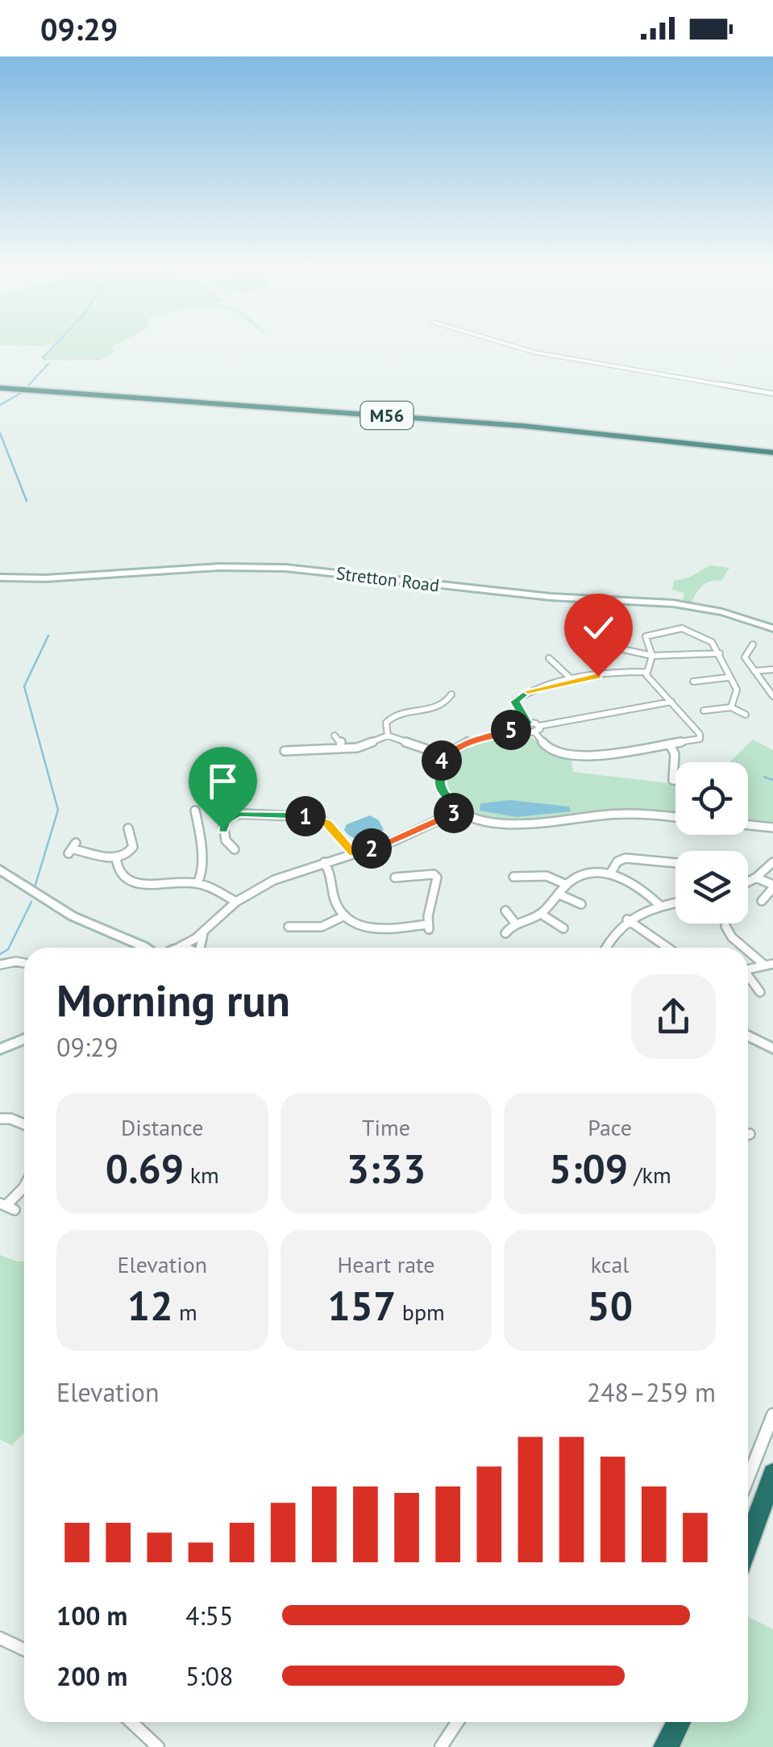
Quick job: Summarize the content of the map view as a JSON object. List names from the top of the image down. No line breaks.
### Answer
{"streets":{"highway":["M56"],"main road":["Stretton Road"]},"page":{"status":"09:29","pins":["5","4","3","1","2"],"heading":["Morning run","09:29"],"stats":[["Distance","0.69 km"],["Time","3:33"],["Pace","5:09 /km"],["Elevation","12 m"],["Heart rate","157 bpm"],["kcal","50"]],"chart":["Elevation","248–259 m"],"list":[{"name":"100 m","note":"4:55"},{"name":"200 m","note":"5:08"}]}}
